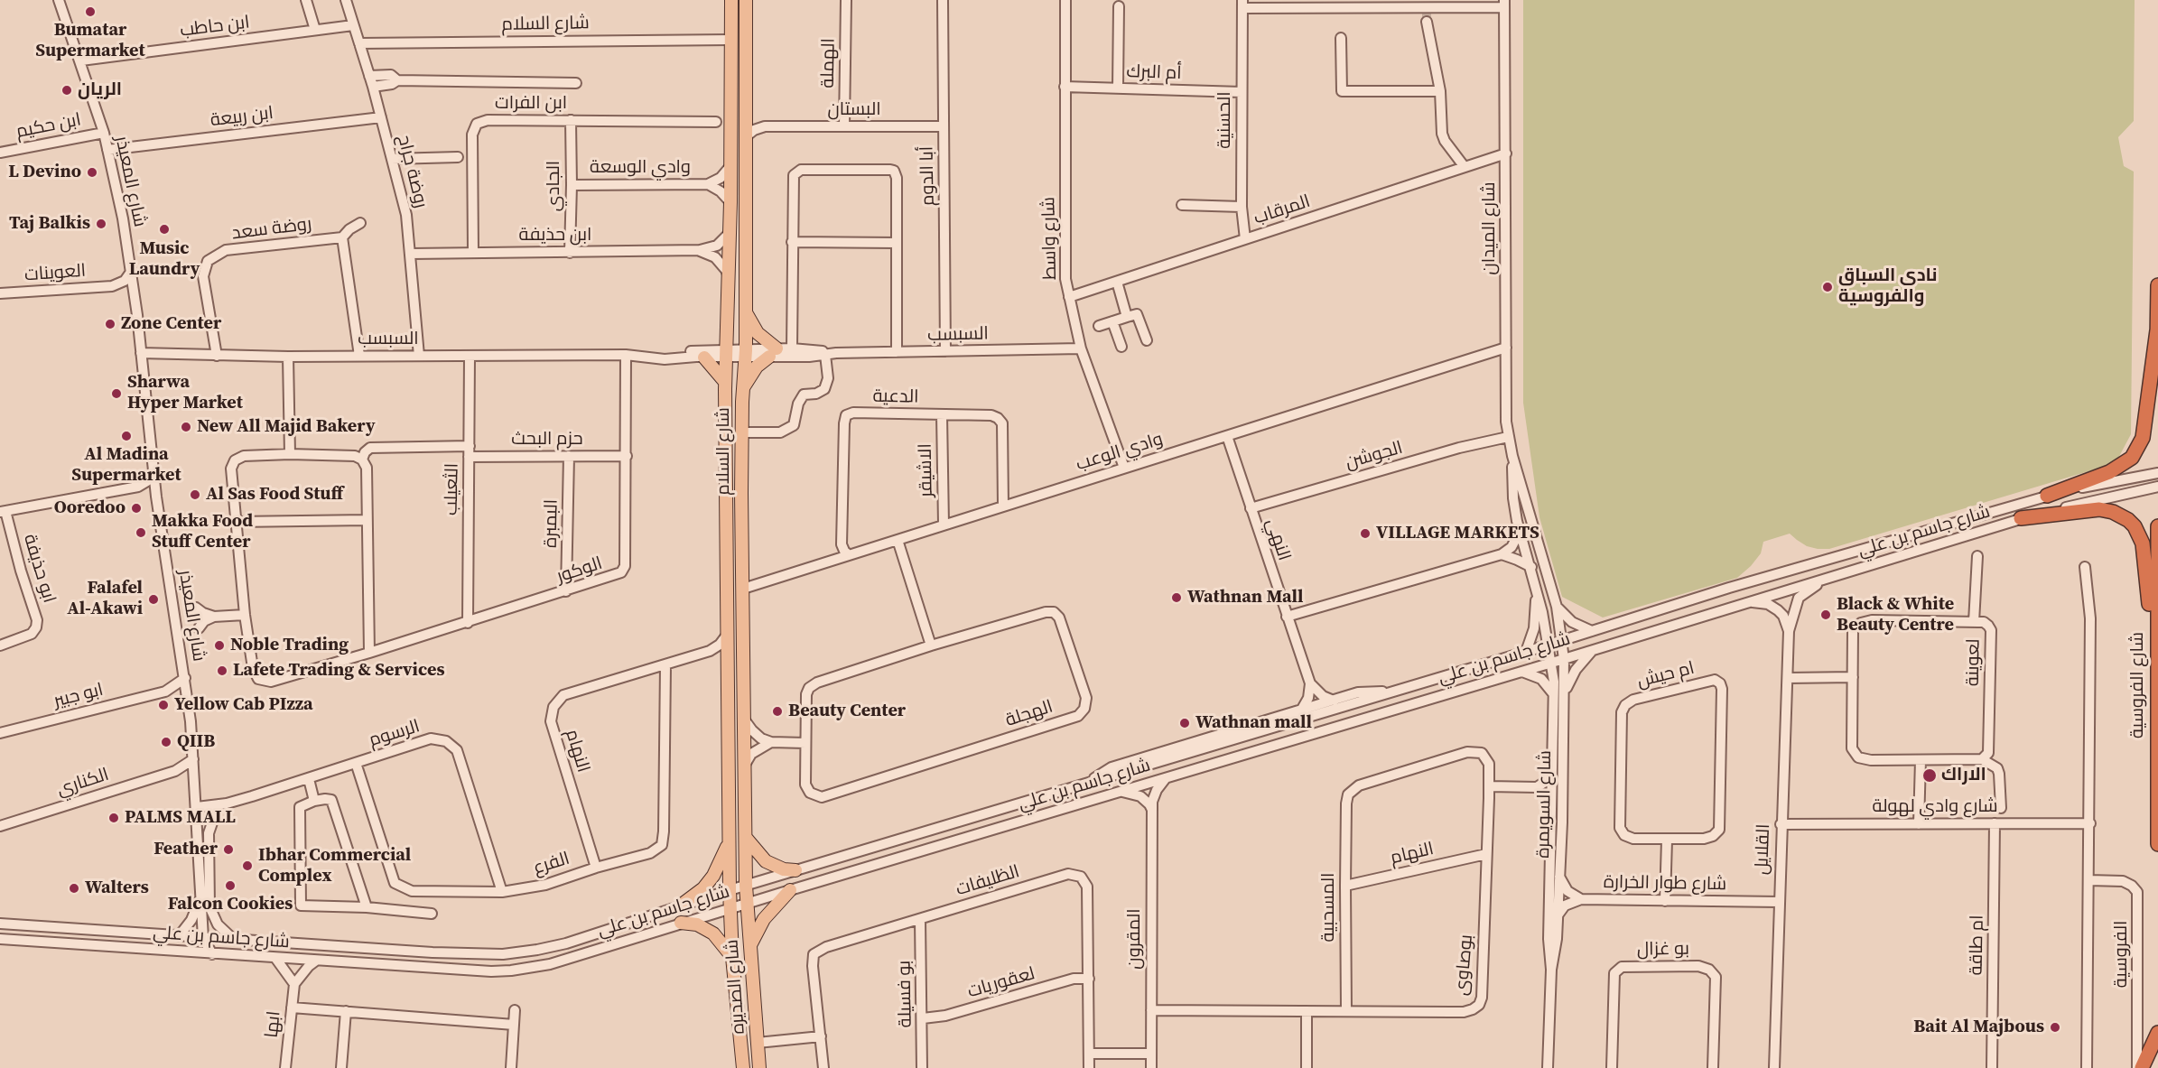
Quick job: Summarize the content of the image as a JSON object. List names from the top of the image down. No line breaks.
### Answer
{"streets":{"highway":["شارع الفروسية"],"main road":["شارع السلام","شارع الصديره"],"street":["ابن حاطب","الهملة","أم البرك","ابن الفرات","البستان","ابن ربيعة","الحسنية","ابن حكيم","وادي الوسعة","روضة جراح","أبا الدوم","شارع المعيذر","الجادي","المرقاب","شارع الميدان","روضة سعد","ابن حذيفة","شارع واسط","العوينات","السبسب","الدعية","حزم البحث","وادي الوعب","الجوشن","الاشيقر","الثعيلب","البمبرة","شارع جاسم بن علي","النهي","ابو حذيفة","الوكور","لعوينة","ام حيش","ابو جبير","الهجلة","الرسوم","النهام","الكناري","شارع السويمرة","شارع وادي لهولة","القلايل","الفرع","الظليفات","شارع طوار الخرارة","المسحبية","المقرون","ام طاقة","بو غزال","الفروسية","بوصاوى","لعقوريات","بو فسيلة","ابها"]},"crossings":[["شارع السلام","البستان"],["شارع السلام","وادي الوسعة"],["شارع السلام","روضة جراح"],["شارع السلام","ابن حذيفة"],["شارع السلام","السبسب"],["شارع السلام","وادي الوعب"],["شارع السلام","شارع جاسم بن علي"],["شارع السلام","النهام"],["شارع السلام","شارع الصديره"],["ابن حاطب","روضة جراح"],["ابن حاطب","شارع المعيذر"],["الهملة","البستان"],["أم البرك","الحسنية"],["أم البرك","شارع واسط"],["ابن الفرات","الجادي"],["ابن الفرات","ابن حذيفة"],["البستان","أبا الدوم"],["ابن ربيعة","روضة جراح"],["ابن ربيعة","شارع المعيذر"],["الحسنية","المرقاب"],["ابن حكيم","شارع المعيذر"],["وادي الوسعة","الجادي"],["روضة جراح","ابن حذيفة"],["روضة جراح","السبسب"],["أبا الدوم","السبسب"],["شارع المعيذر","العوينات"],["شارع المعيذر","السبسب"],["شارع المعيذر","شارع جاسم بن علي"],["شارع المعيذر","ابو جبير"],["شارع المعيذر","الرسوم"],["شارع المعيذر","الكناري"],["الجادي","ابن حذيفة"],["المرقاب","شارع الميدان"],["المرقاب","شارع واسط"],["شارع الميدان","وادي الوعب"],["شارع الميدان","الجوشن"],["شارع الميدان","شارع جاسم بن علي"],["شارع الميدان","شارع السويمرة"],["روضة سعد","السبسب"],["شارع واسط","السبسب"],["شارع واسط","وادي الوعب"],["السبسب","الثعيلب"],["السبسب","الوكور"],["الدعية","وادي الوعب"],["الدعية","الاشيقر"],["حزم البحث","الثعيلب"],["حزم البحث","البمبرة"],["حزم البحث","الوكور"],["وادي الوعب","الاشيقر"],["وادي الوعب","النهي"],["الجوشن","النهي"],["الثعيلب","الوكور"],["البمبرة","الوكور"],["شارع جاسم بن علي","شارع السويمرة"],["شارع جاسم بن علي","القلايل"],["شارع جاسم بن علي","المقرون"],["شارع جاسم بن علي","شارع الصديره"],["الرسوم","الفرع"],["النهام","الفرع"],["النهام","المسحبية"],["النهام","بوصاوى"],["شارع السويمرة","شارع طوار الخرارة"],["شارع وادي لهولة","القلايل"],["شارع وادي لهولة","ام طاقة"],["القلايل","شارع طوار الخرارة"],["الظليفات","لعقوريات"],["الظليفات","بو فسيلة"],["المسحبية","بوصاوى"],["المقرون","بوصاوى"],["لعقوريات","بو فسيلة"]],"places":["Bumatar Supermarket","الريان","L Devino","Taj Balkis","Music Laundry","نادي السباق والفروسية","Zone Center","Sharwa Hyper Market","New All Majid Bakery","Al Madina Supermarket","Al Sas Food Stuff","Ooredoo","Makka Food Stuff Center","VILLAGE MARKETS","Wathnan Mall","Falafel Al-Akawi","Black & White Beauty Centre","Noble Trading","Lafete Trading & Services","Yellow Cab PIzza","Beauty Center","Wathnan mall","QIIB","الاراك","PALMS MALL","Feather","Ibhar Commercial Complex","Falcon Cookies","Walters","Bait Al Majbous"]}
